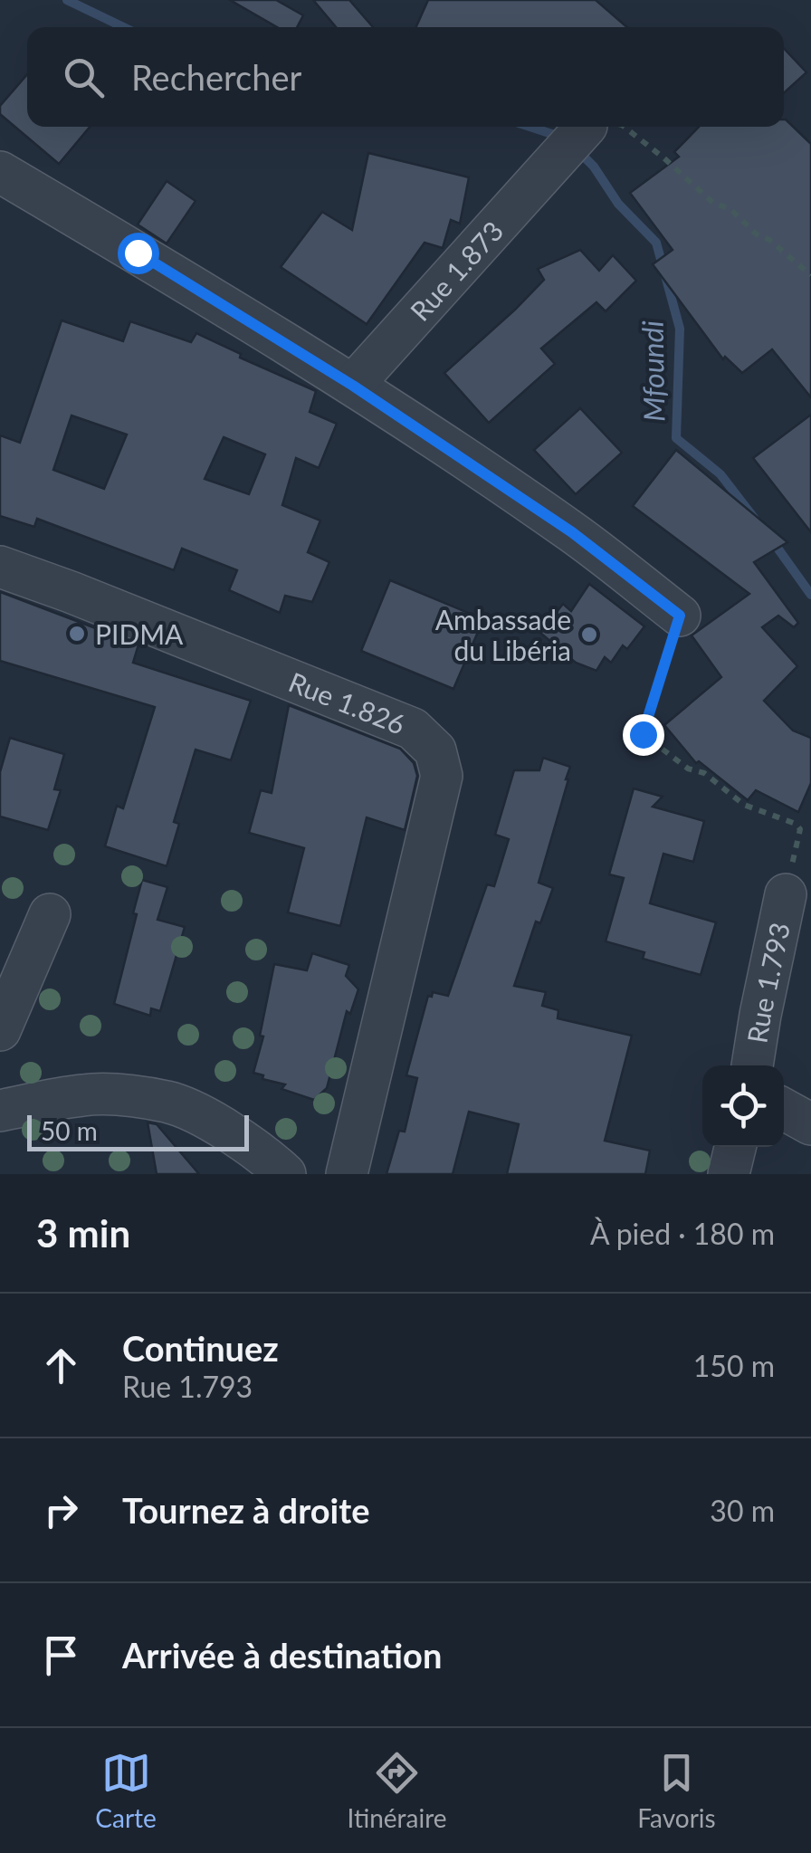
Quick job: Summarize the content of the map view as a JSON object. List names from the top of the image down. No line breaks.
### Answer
{"streets":{"street":["Rue 1.873","Rue 1.826","Rue 1.793"]},"water":["Mfoundi"],"places":["PIDMA","Ambassade du Libéria"],"scale_bar":"50 m","page":{"search":"Rechercher","scale":"50 m","heading":["3 min","À pied · 180 m"],"list":[["Continuez","Rue 1.793","150 m"],["Tournez à droite","30 m"],"Arrivée à destination"],"nav":["Carte","Itinéraire","Favoris"]}}
